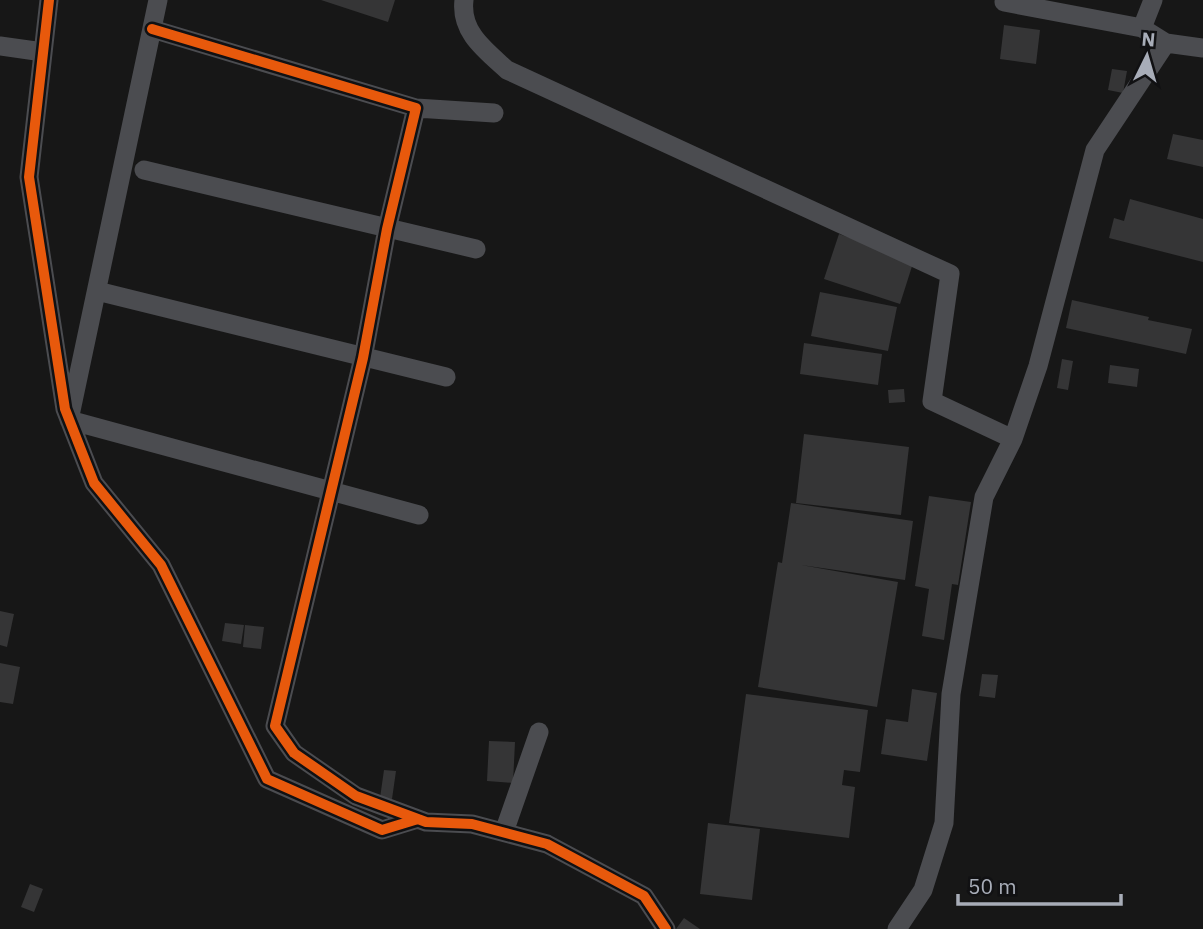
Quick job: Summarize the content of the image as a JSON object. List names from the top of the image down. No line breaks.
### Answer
{"scale_bar":"50 m","north":"top"}
